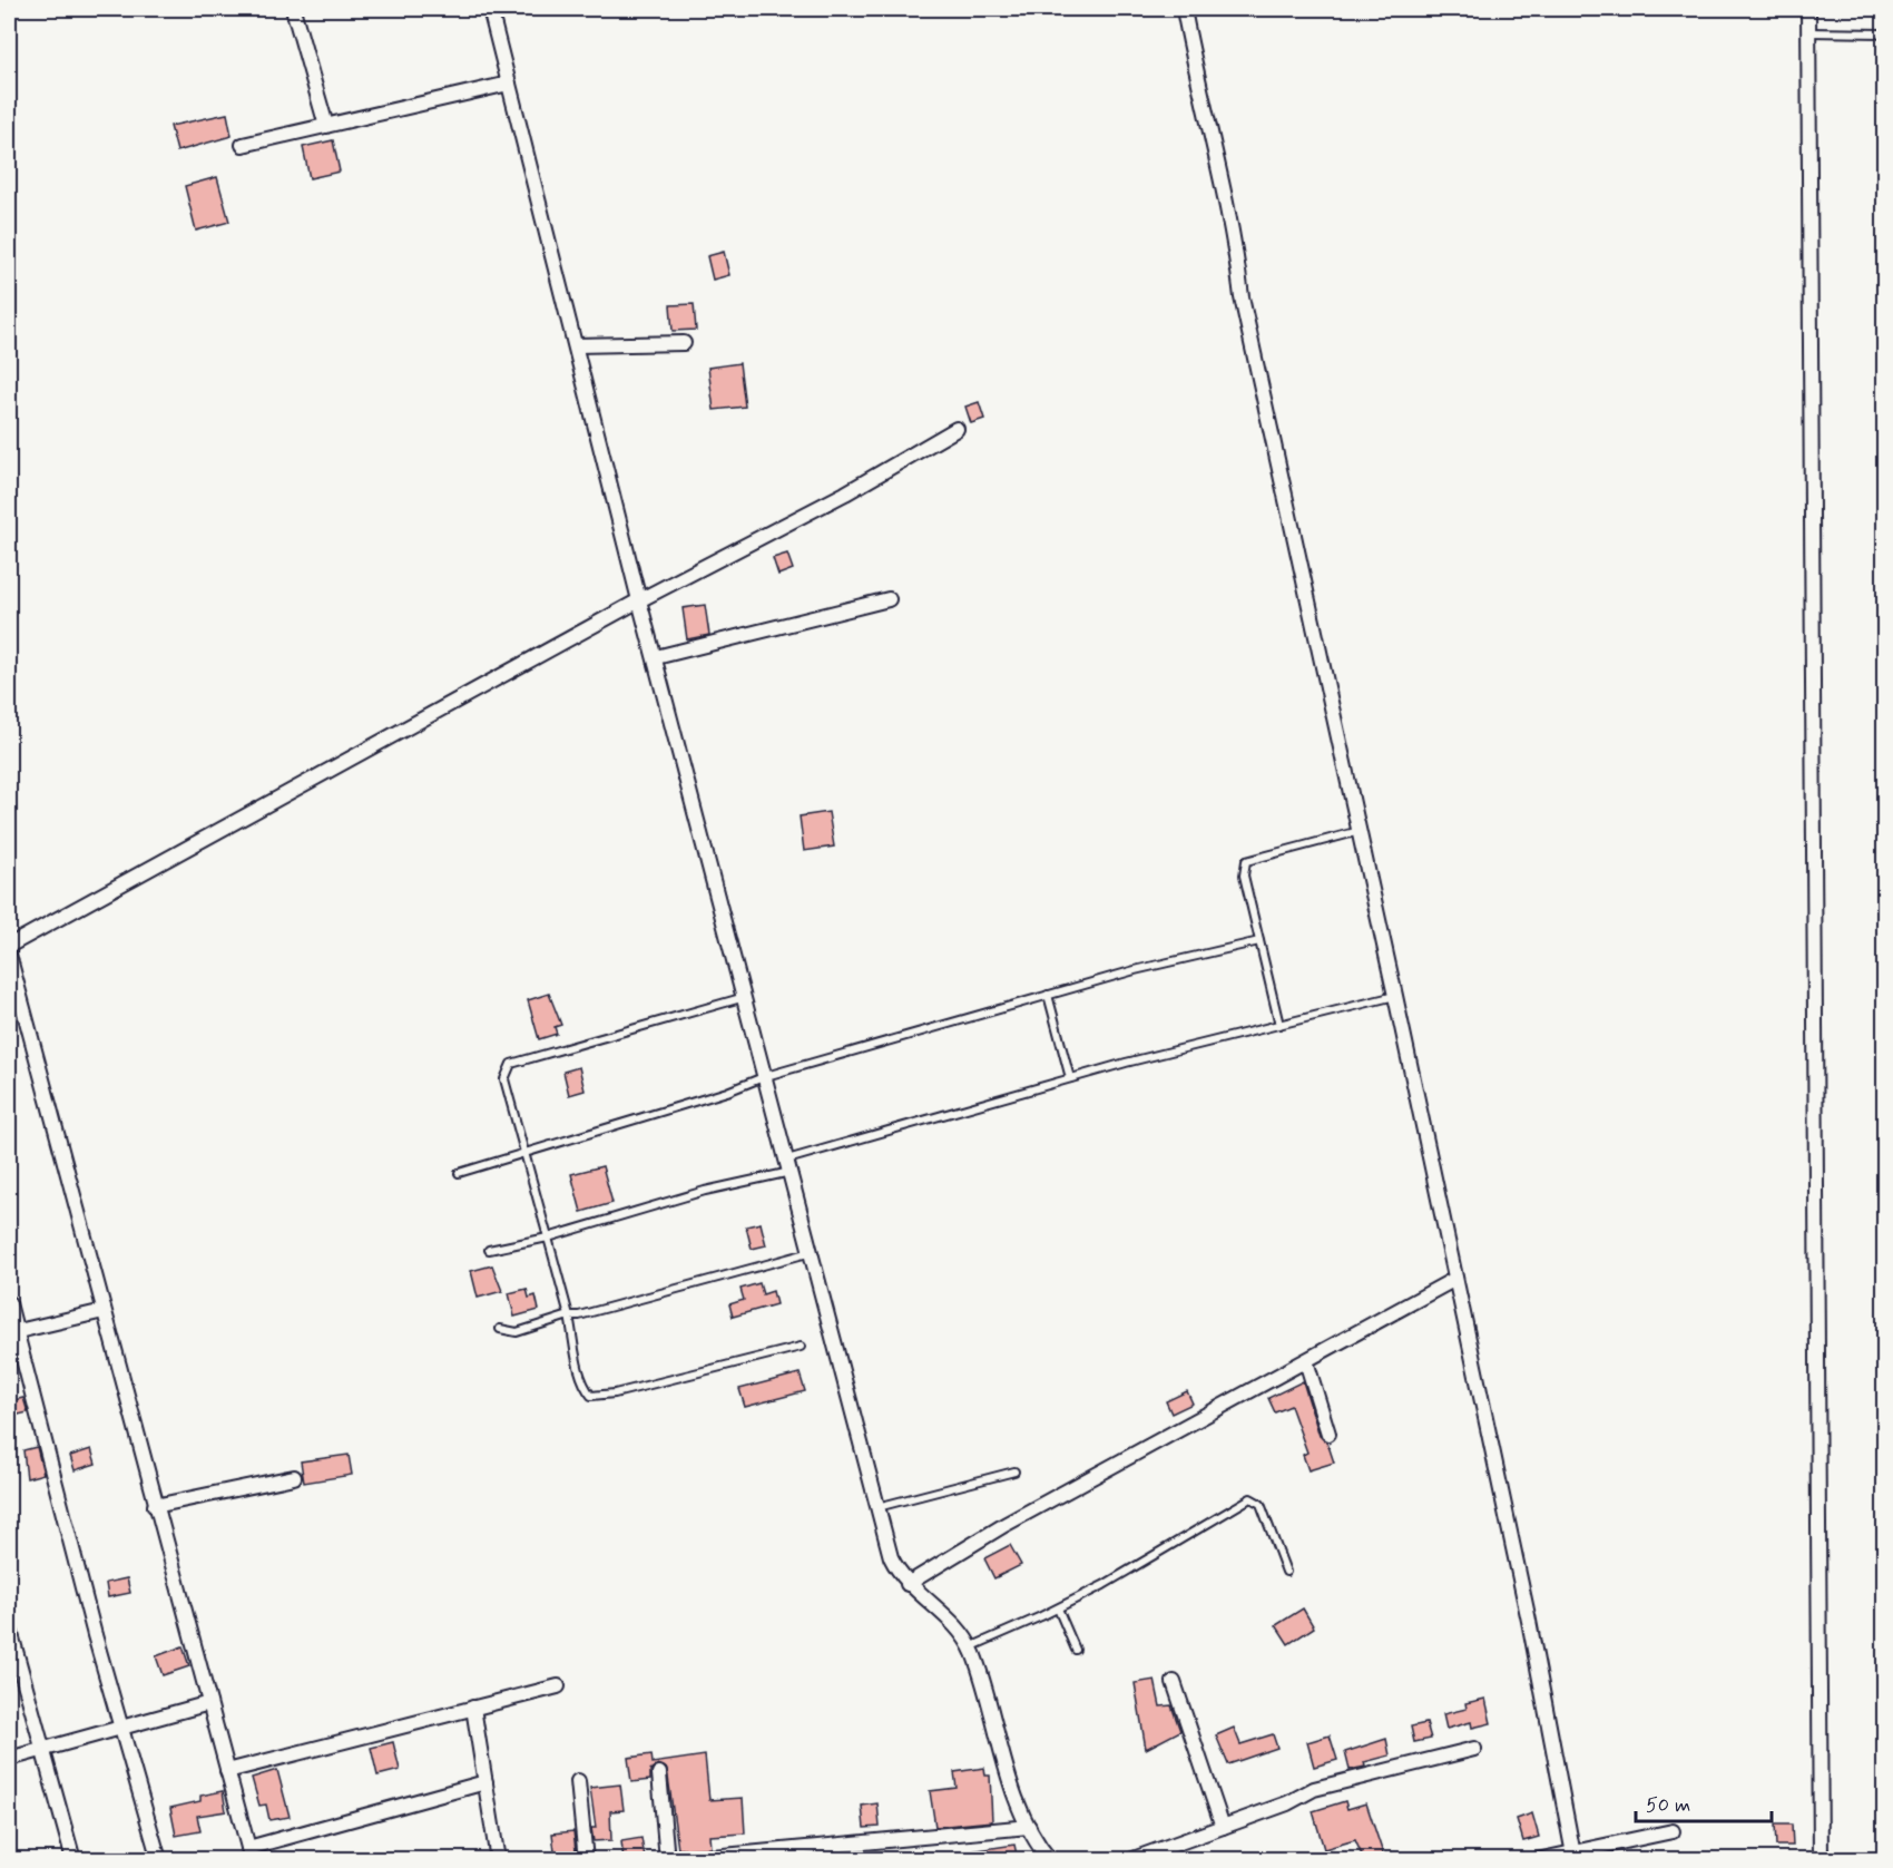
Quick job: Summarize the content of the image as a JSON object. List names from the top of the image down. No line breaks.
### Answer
{"scale_bar":"50 m"}
